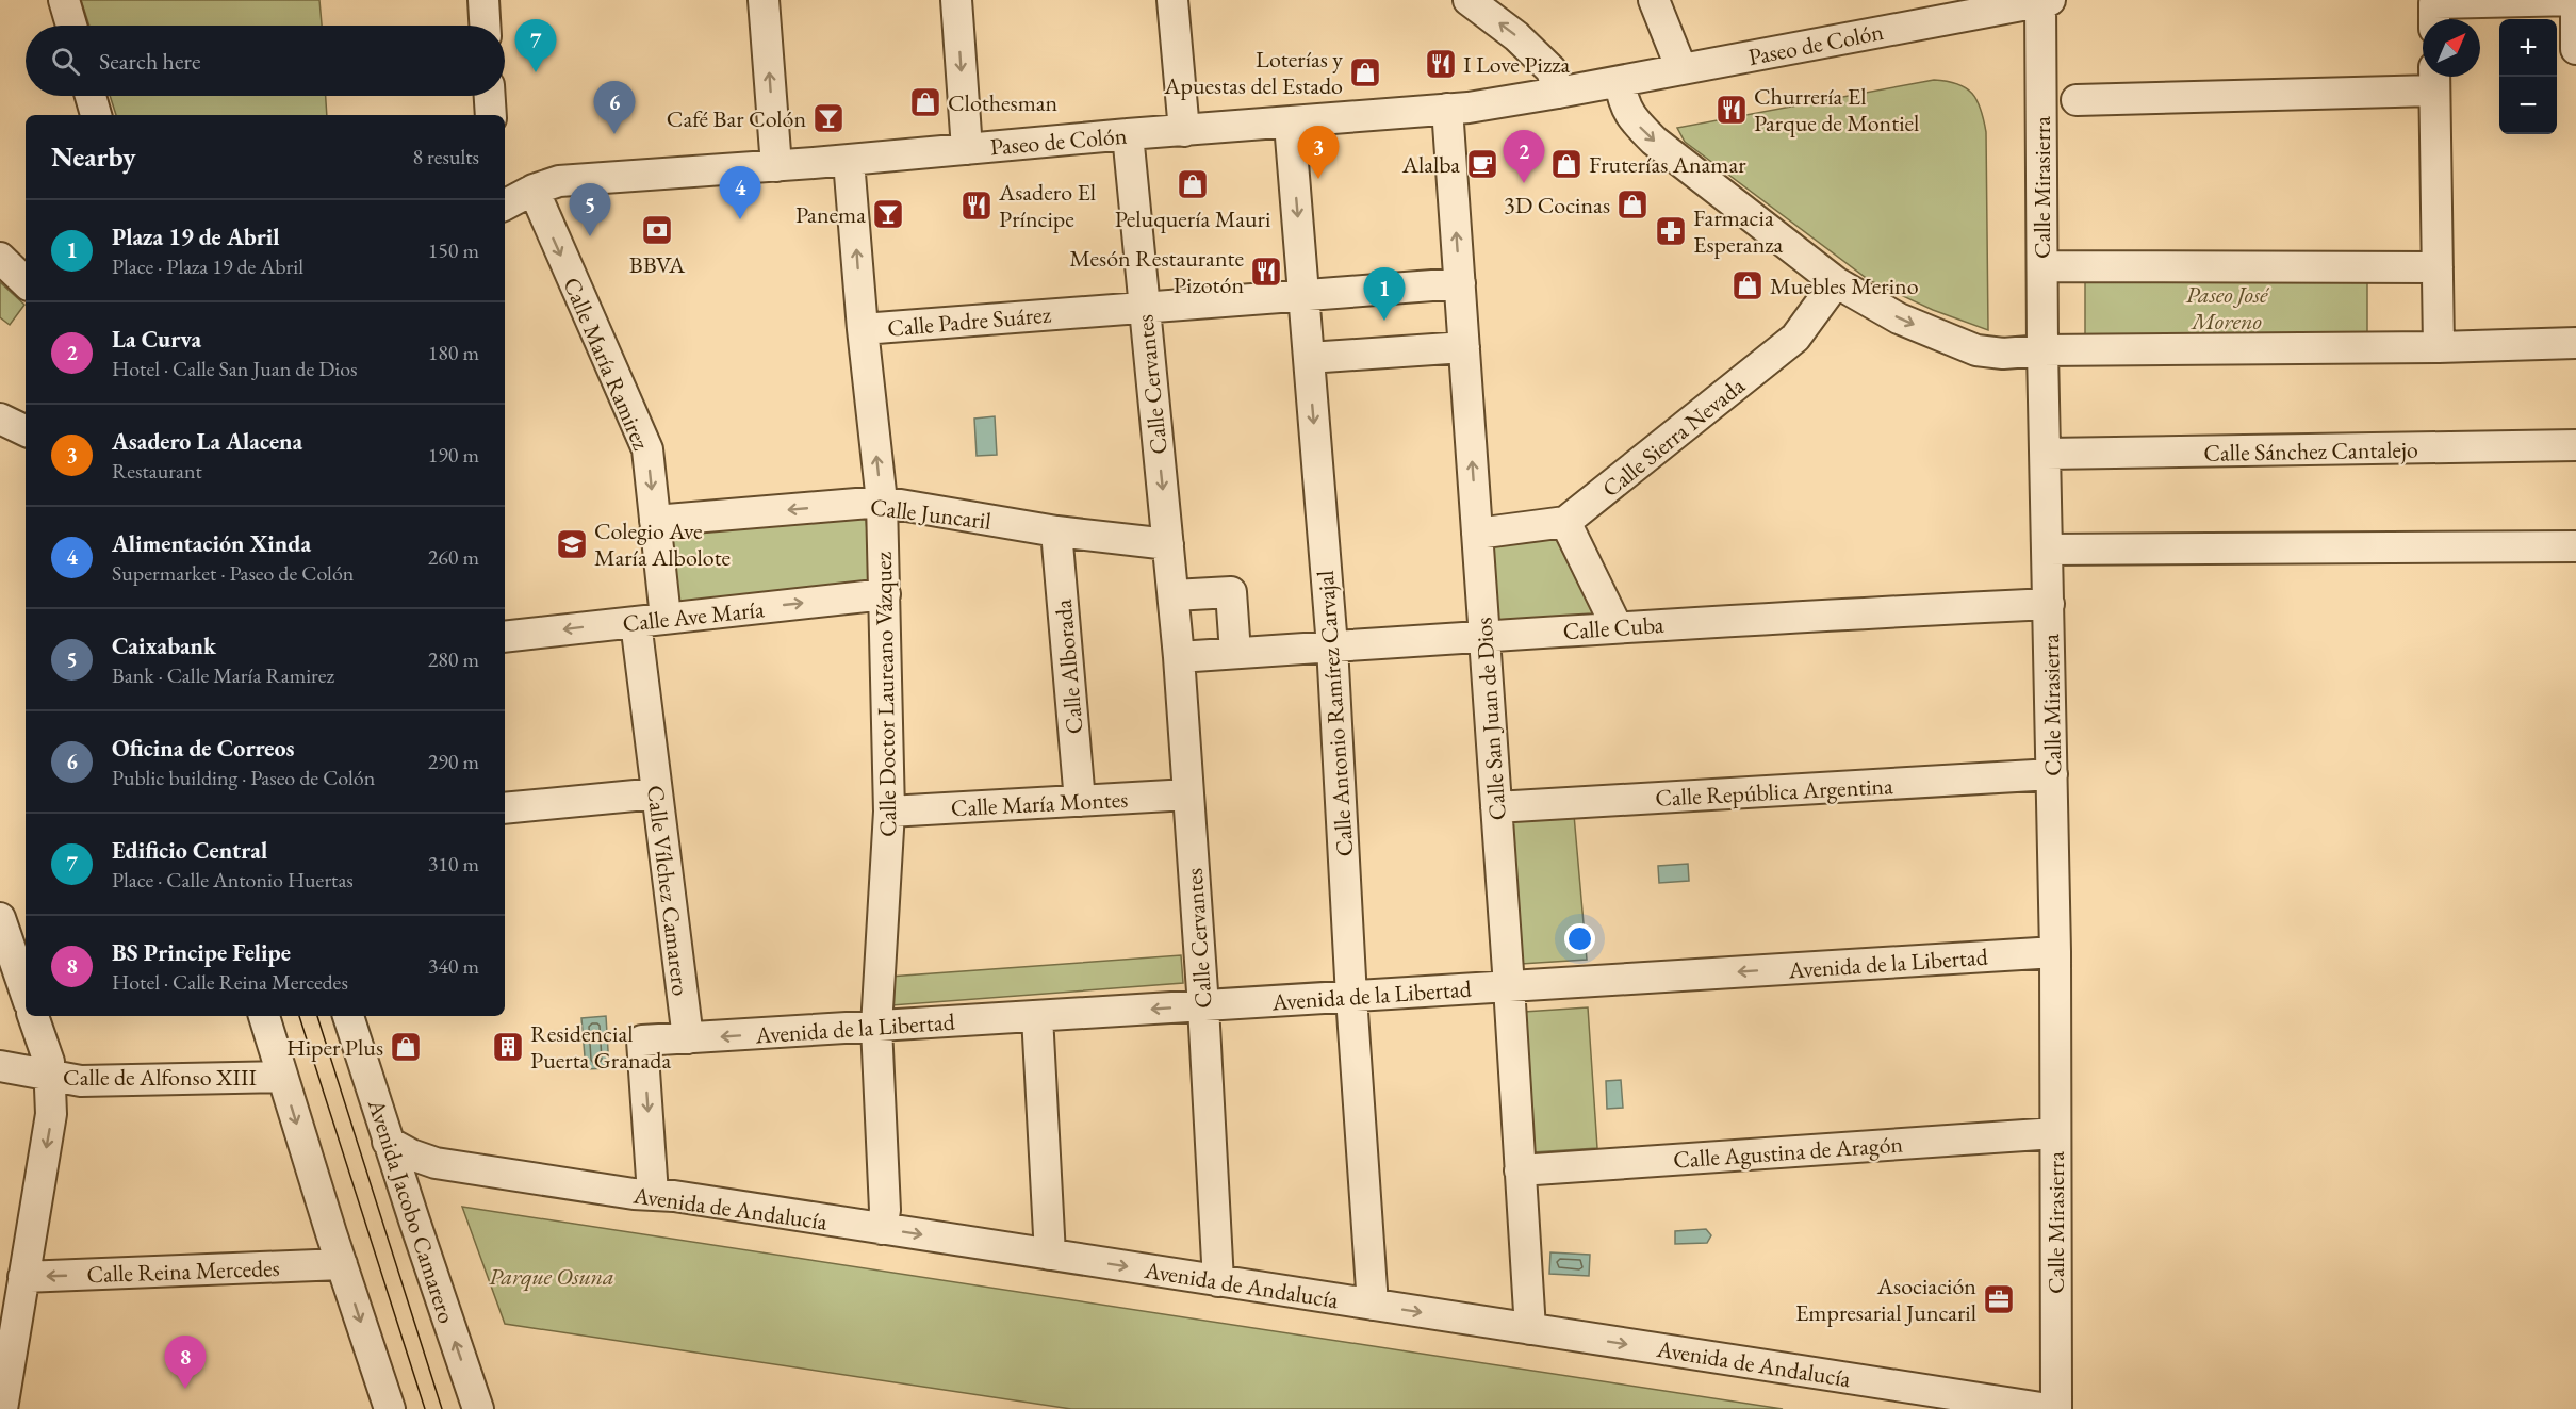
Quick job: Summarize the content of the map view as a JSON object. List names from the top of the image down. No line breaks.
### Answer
{"streets":{"street":["Paseo de Colón","Calle Mirasierra","Calle Padre Suárez","Calle María Ramirez","Calle Cervantes","Calle Sierra Nevada","Calle Sánchez Cantalejo","Calle Juncaril","Calle Ave María","Calle Cuba","Calle Alborada","Calle Doctor Laureano Vázquez","Calle Antonio Ramírez Carvajal","Calle San Juan de Dios","Calle República Argentina","Calle María Montes","Calle Vílchez Camarero","Avenida de la Libertad","Calle de Alfonso XIII","Calle Agustina de Aragón","Avenida de Andalucía","Avenida Jacobo Camarero","Calle Reina Mercedes"]},"crossings":[["Paseo de Colón","Calle Mirasierra"],["Paseo de Colón","Calle María Ramirez"],["Paseo de Colón","Calle Cervantes"],["Paseo de Colón","Calle Doctor Laureano Vázquez"],["Paseo de Colón","Calle Antonio Ramírez Carvajal"],["Paseo de Colón","Calle San Juan de Dios"],["Calle Mirasierra","Calle Sánchez Cantalejo"],["Calle Mirasierra","Calle Cuba"],["Calle Mirasierra","Calle República Argentina"],["Calle Mirasierra","Avenida de la Libertad"],["Calle Mirasierra","Calle Agustina de Aragón"],["Calle Padre Suárez","Calle Cervantes"],["Calle Padre Suárez","Calle Doctor Laureano Vázquez"],["Calle Padre Suárez","Calle Antonio Ramírez Carvajal"],["Calle Padre Suárez","Calle San Juan de Dios"],["Calle María Ramirez","Calle Juncaril"],["Calle María Ramirez","Calle Ave María"],["Calle Cervantes","Calle Juncaril"],["Calle Cervantes","Calle Cuba"],["Calle Cervantes","Calle María Montes"],["Calle Cervantes","Avenida de la Libertad"],["Calle Cervantes","Avenida de Andalucía"],["Calle Juncaril","Calle Alborada"],["Calle Juncaril","Calle Doctor Laureano Vázquez"],["Calle Ave María","Calle Doctor Laureano Vázquez"],["Calle Ave María","Calle Vílchez Camarero"],["Calle Cuba","Calle Antonio Ramírez Carvajal"],["Calle Cuba","Calle San Juan de Dios"],["Calle Alborada","Calle María Montes"],["Calle Doctor Laureano Vázquez","Calle María Montes"],["Calle Doctor Laureano Vázquez","Avenida de la Libertad"],["Calle Doctor Laureano Vázquez","Avenida de Andalucía"],["Calle Antonio Ramírez Carvajal","Avenida de la Libertad"],["Calle Antonio Ramírez Carvajal","Avenida de Andalucía"],["Calle San Juan de Dios","Calle República Argentina"],["Calle San Juan de Dios","Avenida de la Libertad"],["Calle San Juan de Dios","Calle Agustina de Aragón"],["Calle San Juan de Dios","Avenida de Andalucía"],["Calle Vílchez Camarero","Avenida de la Libertad"],["Avenida de Andalucía","Avenida Jacobo Camarero"]],"one_way":["Calle María Ramirez","Calle Juncaril","Calle Antonio Ramírez Carvajal","Avenida de la Libertad","Avenida de Andalucía","Calle Reina Mercedes"],"parks":["Paseo José Moreno","Parque Osuna"],"places":{"restaurant":["I Love Pizza","Churrería El Parque de Montiel","Asadero El Príncipe","Mesón Restaurante Pizotón"],"shop":["Loterías y Apuestas del Estado","Clothesman","Fruterías Anamar","Peluquería Mauri","3D Cocinas","Muebles Merino","Hiper Plus"],"bar":["Café Bar Colón","Panema"],"cafe":["Alalba"],"bank":["BBVA"],"pharmacy":["Farmacia Esperanza"],"school or university":["Colegio Ave María Albolote"],"building":["Residencial Puerta Granada"],"office":["Asociación Empresarial Juncaril"]},"north":"top right","page":{"map_buttons":["+","−"],"pins":["7","6","3","2","4","5","1","8"],"search":"Search here","heading":["Nearby","8 results"],"list":[{"mark":"1","name":"Plaza 19 de Abril","note":"Place · Plaza 19 de Abril","value":"150 m"},{"mark":"2","name":"La Curva","note":"Hotel · Calle San Juan de Dios","value":"180 m"},{"mark":"3","name":"Asadero La Alacena","note":"Restaurant","value":"190 m"},{"mark":"4","name":"Alimentación Xinda","note":"Supermarket · Paseo de Colón","value":"260 m"},{"mark":"5","name":"Caixabank","note":"Bank · Calle María Ramirez","value":"280 m"},{"mark":"6","name":"Oficina de Correos","note":"Public building · Paseo de Colón","value":"290 m"},{"mark":"7","name":"Edificio Central","note":"Place · Calle Antonio Huertas","value":"310 m"},{"mark":"8","name":"BS Principe Felipe","note":"Hotel · Calle Reina Mercedes","value":"340 m"}]}}
